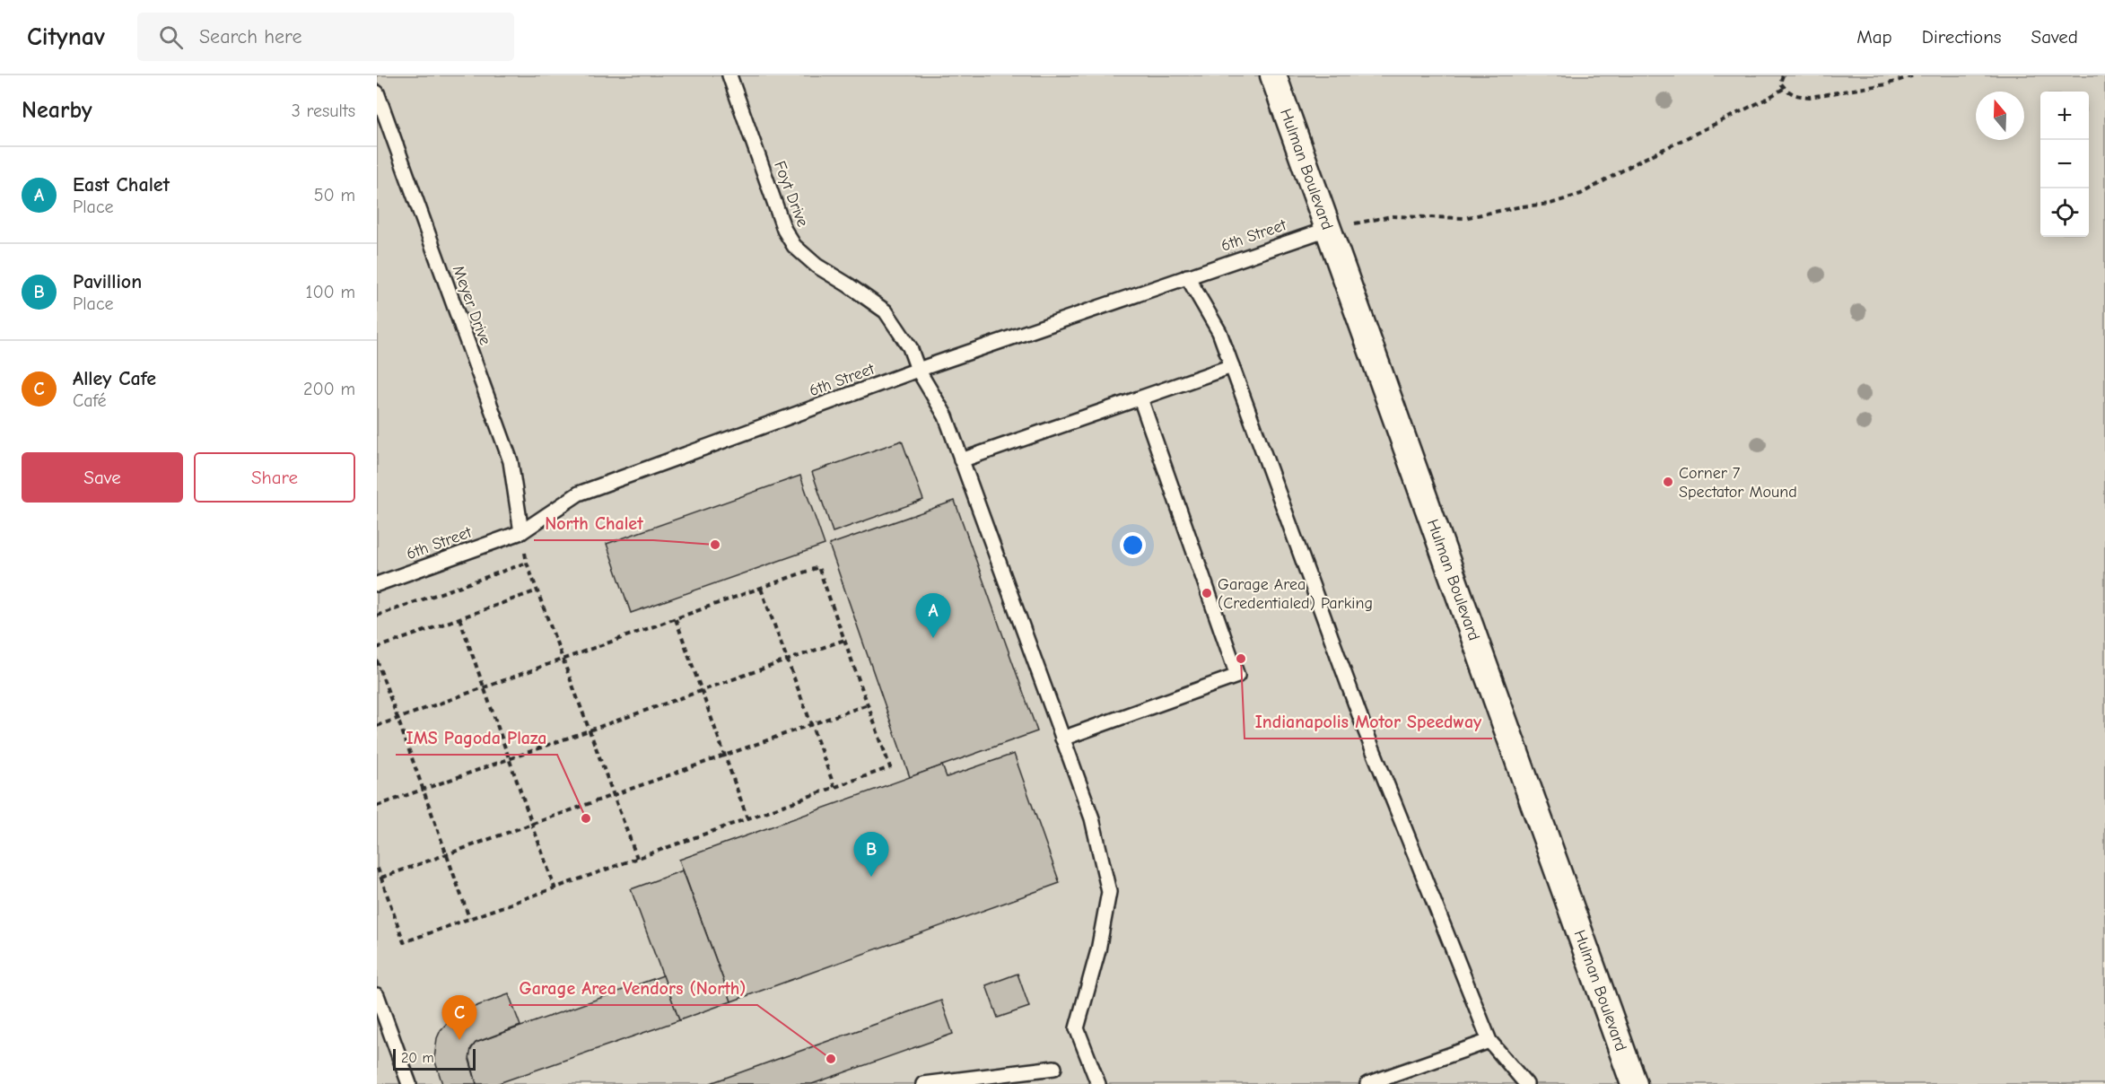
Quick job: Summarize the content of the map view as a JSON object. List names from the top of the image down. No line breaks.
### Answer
{"streets":{"street":["Hulman Boulevard"],"lane":["Foyt Drive","6th Street","Meyer Drive"]},"crossings":[["Hulman Boulevard","6th Street"],["Foyt Drive","6th Street"],["6th Street","Meyer Drive"]],"places":["Corner 7 Spectator Mound","North Chalet","Garage Area (Credentialed) Parking","Indianapolis Motor Speedway","IMS Pagoda Plaza","Garage Area Vendors (North)"],"scale_bar":"20 m","north":"top","page":{"header":"Citynav","search":"Search here","nav":["Map","Directions","Saved"],"heading":["Nearby","3 results"],"map_buttons":["+","−"],"list":[{"mark":"A","name":"East Chalet","note":"Place","value":"50 m"},{"mark":"B","name":"Pavillion","note":"Place","value":"100 m"},{"mark":"C","name":"Alley Cafe","note":"Café","value":"200 m"}],"buttons":["Save","Share"],"pins":["A","B","C"],"scale":"20 m"}}
